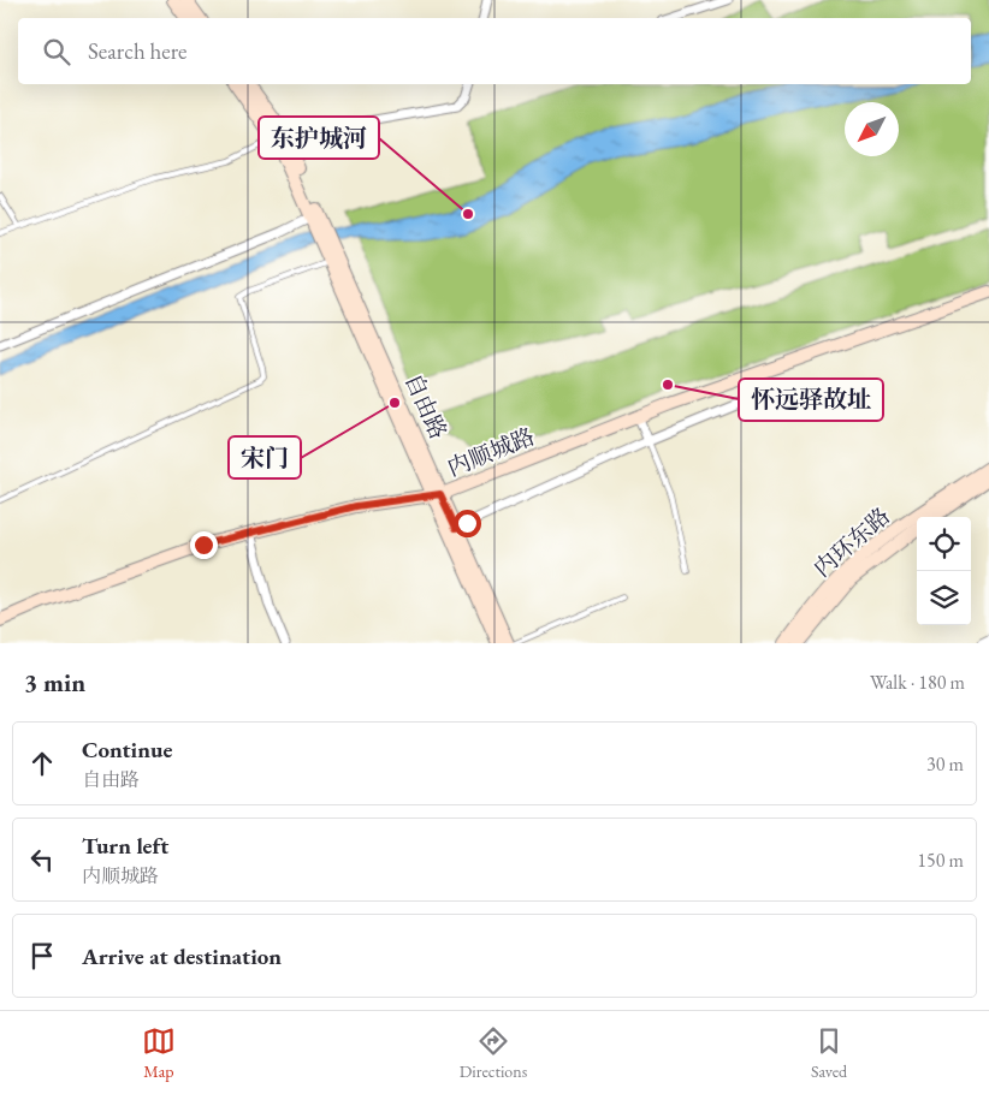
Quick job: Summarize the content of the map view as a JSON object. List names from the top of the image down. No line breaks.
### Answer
{"streets":{"street":["自由路","内顺城路","内环东路"]},"crossings":[["自由路","内顺城路"]],"places":["东护城河","怀远驿故址","宋门"],"north":"bottom left","page":{"search":"Search here","heading":["3 min","Walk · 180 m"],"list":[["Continue","自由路","30 m"],["Turn left","内顺城路","150 m"],"Arrive at destination"],"nav":["Map","Directions","Saved"]}}
